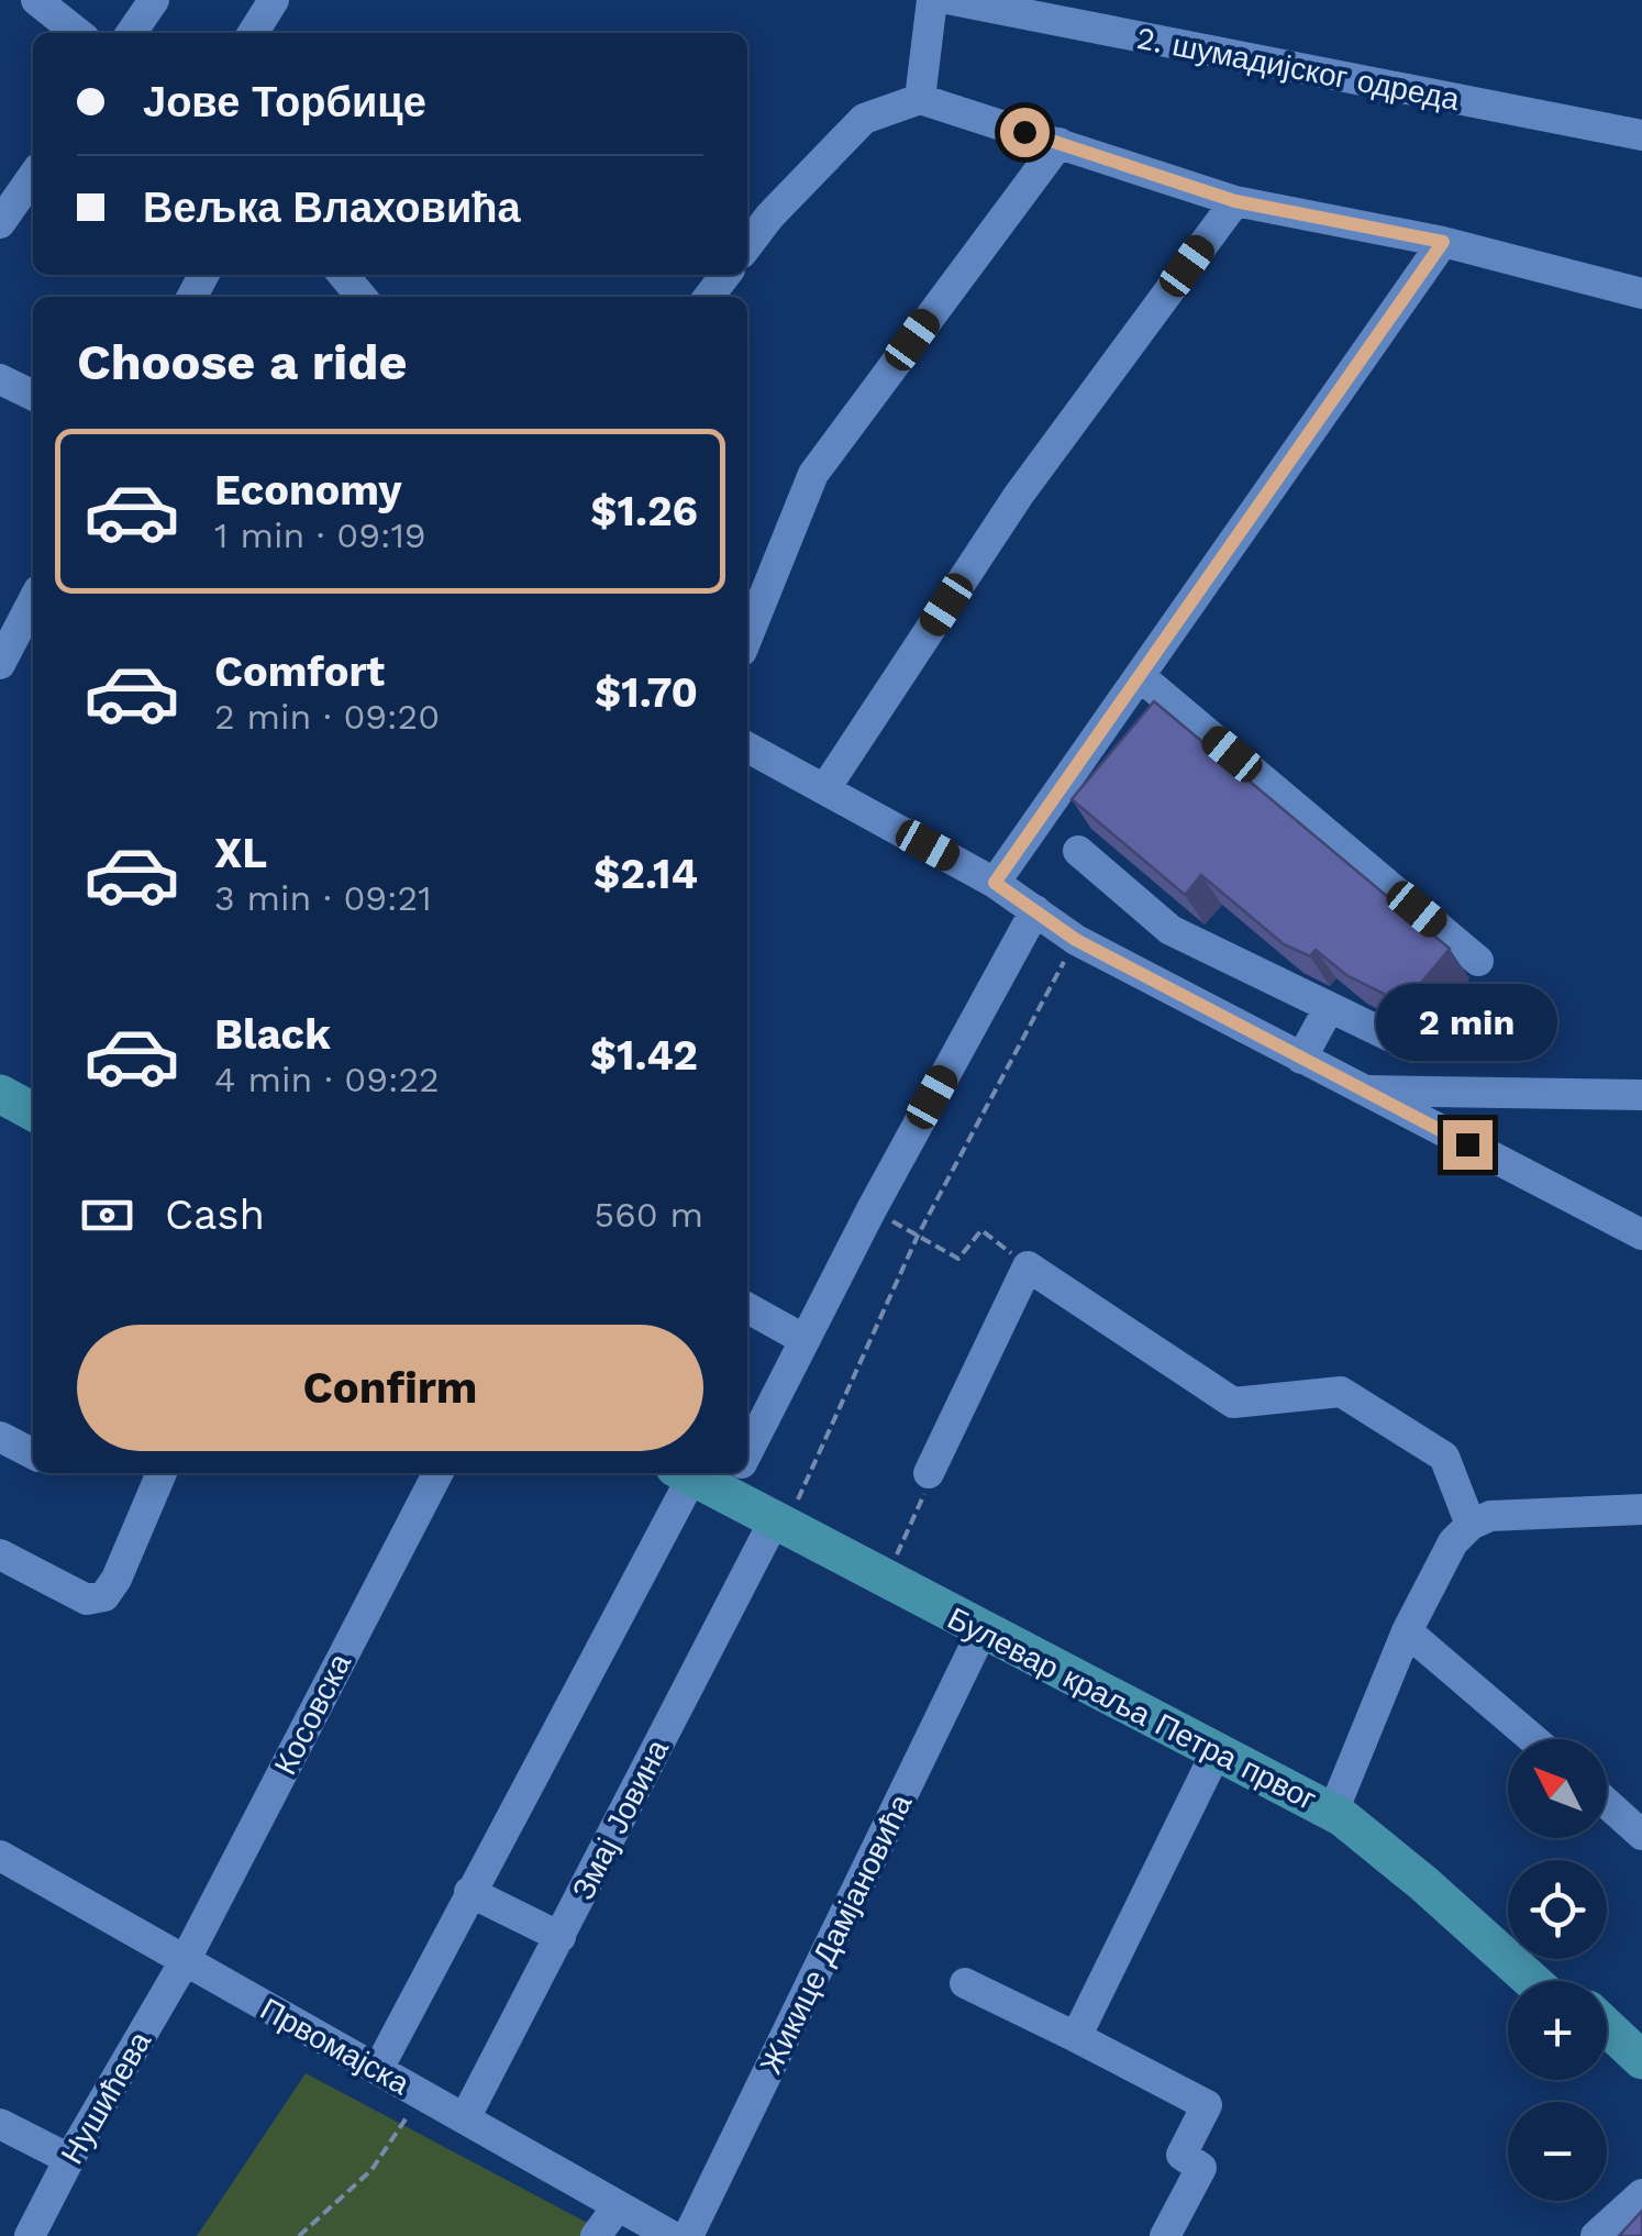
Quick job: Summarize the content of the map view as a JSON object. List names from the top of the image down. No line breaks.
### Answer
{"streets":{"main road":["Булевар краља Петра првог"],"street":["2. шумадијског одреда","Косовска","Змај Јовина","Жикице Дамјановића","Првомајска","Нушићева"]},"crossings":[["Булевар краља Петра првог","Змај Јовина"],["Булевар краља Петра првог","Жикице Дамјановића"],["Косовска","Првомајска"],["Косовска","Нушићева"],["Змај Јовина","Првомајска"],["Првомајска","Нушићева"]],"north":"top left","page":{"banner":["Јове Торбице","Вељка Влаховића"],"heading":"Choose a ride","list":[{"name":"Economy","note":"1 min · 09:19","value":"$1.26"},{"name":"Comfort","note":"2 min · 09:20","value":"$1.70"},{"name":"XL","note":"3 min · 09:21","value":"$2.14"},{"name":"Black","note":"4 min · 09:22","value":"$1.42"}],"bubble":"2 min","pay":["Cash","560 m"],"buttons":"Confirm","map_buttons":["+","−"]}}
